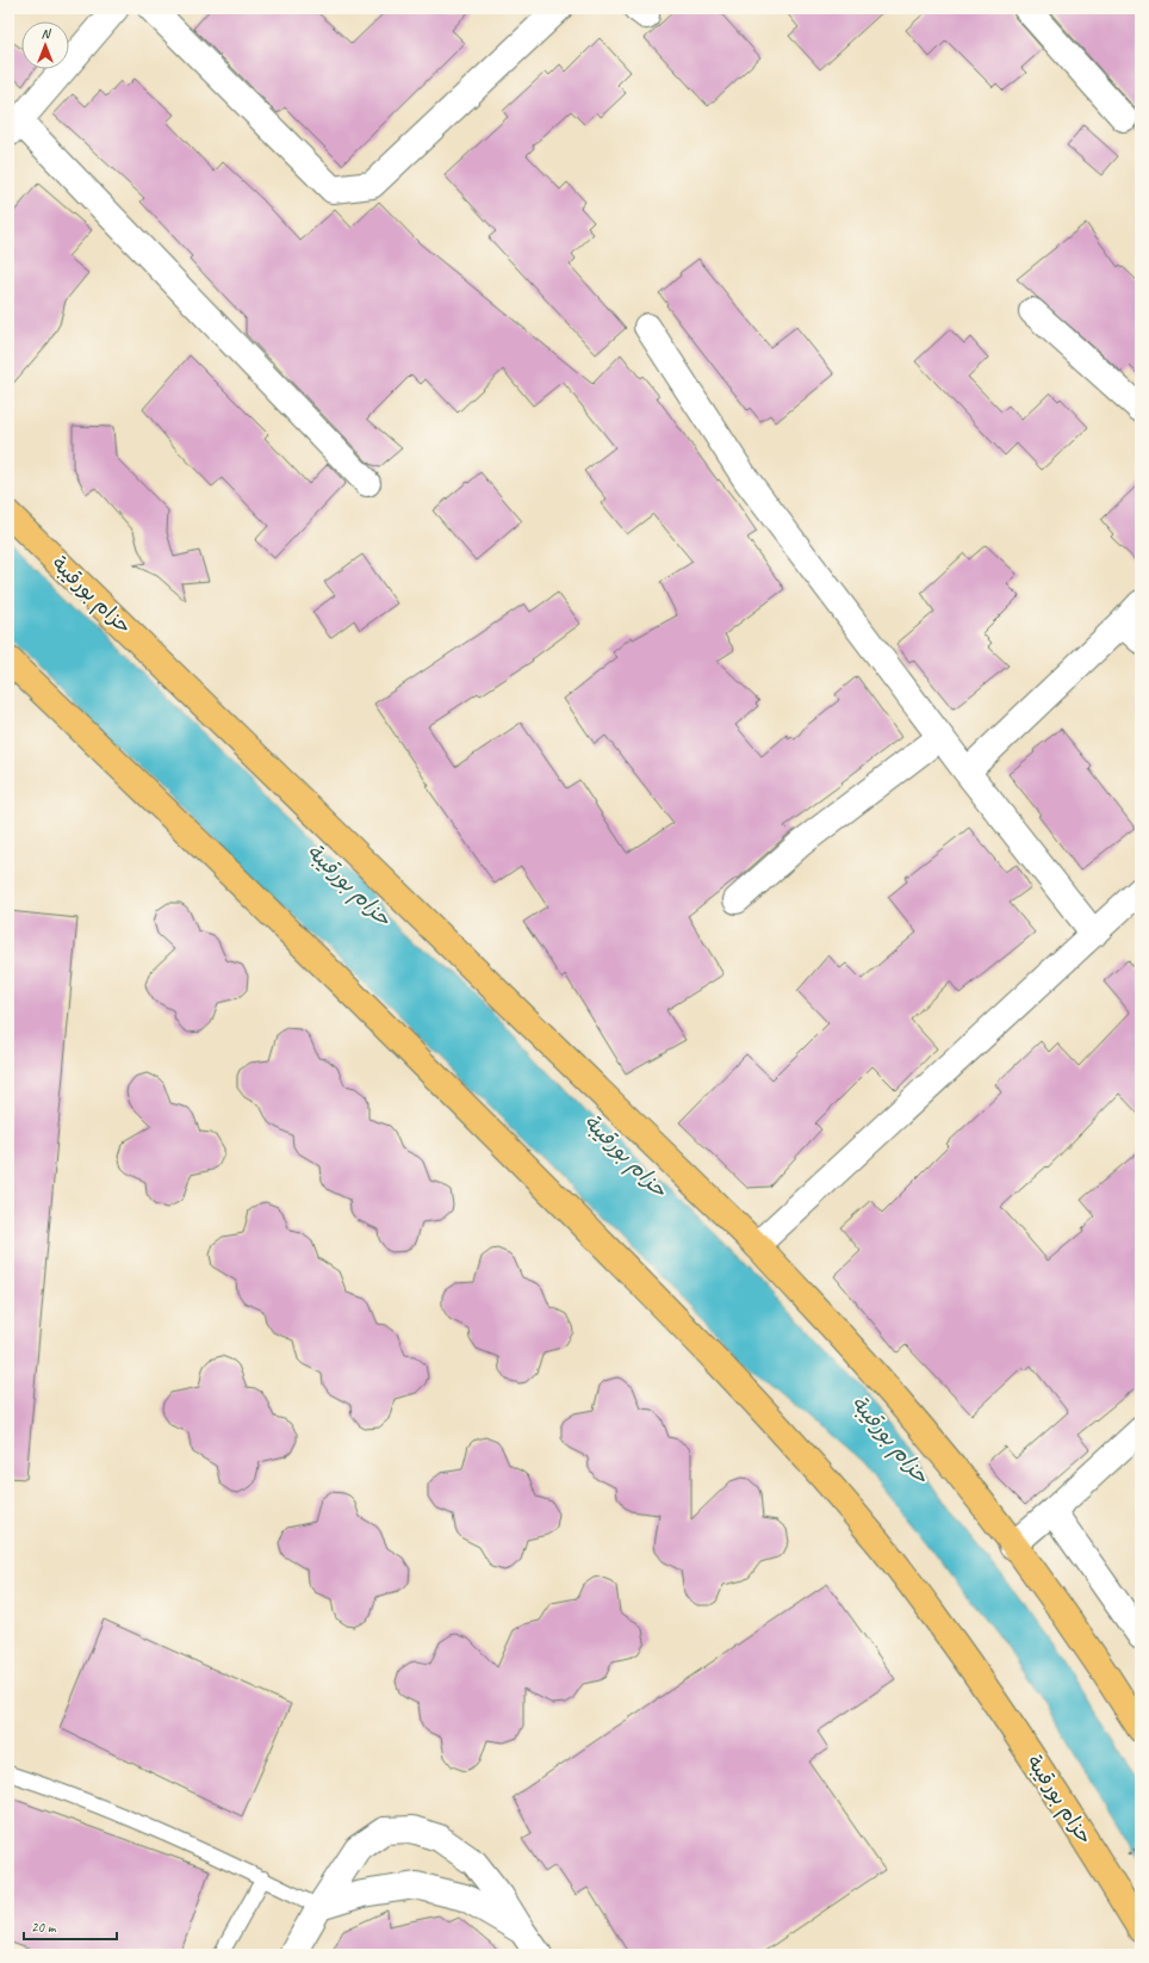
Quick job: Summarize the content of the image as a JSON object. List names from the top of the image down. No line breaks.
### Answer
{"streets":{"highway":["حزام بورقيبة"]},"water":["حزام بورقيبة"],"scale_bar":"20 m","north":"top"}
